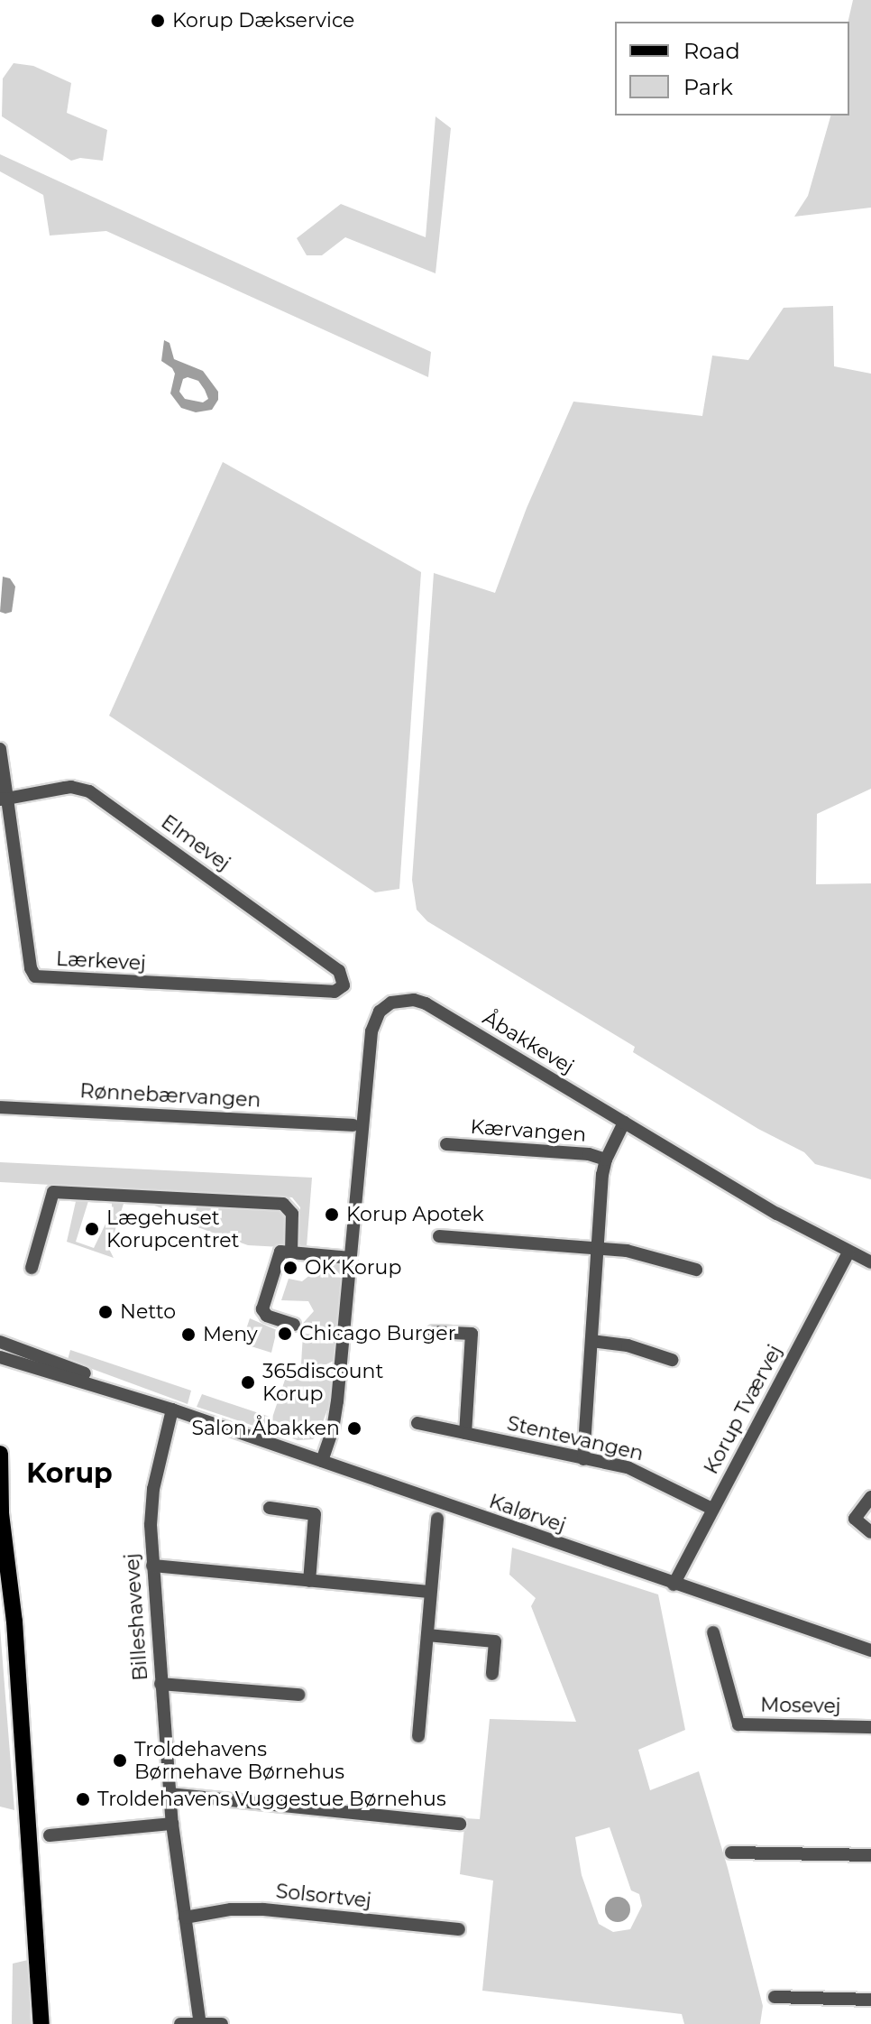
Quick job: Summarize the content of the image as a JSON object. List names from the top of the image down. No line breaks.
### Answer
{"streets":{"street":["Elmevej","Lærkevej","Åbakkevej","Rønnebærvangen","Kærvangen","Korup Tværvej","Stentevangen","Kalørvej","Billeshavevej","Mosevej","Solsortvej"]},"crossings":[["Elmevej","Lærkevej"],["Åbakkevej","Korup Tværvej"],["Åbakkevej","Kalørvej"],["Korup Tværvej","Stentevangen"],["Korup Tværvej","Kalørvej"],["Kalørvej","Billeshavevej"],["Billeshavevej","Solsortvej"]],"districts":["Korup"],"places":["Korup Dækservice","Korup Apotek","Lægehuset Korupcentret","OK Korup","Netto","Chicago Burger","Meny","365discount Korup","Salon Åbakken","Troldehavens Børnehave Børnehus","Troldehavens Vuggestue Børnehus"],"legend":["Road","Park"]}
